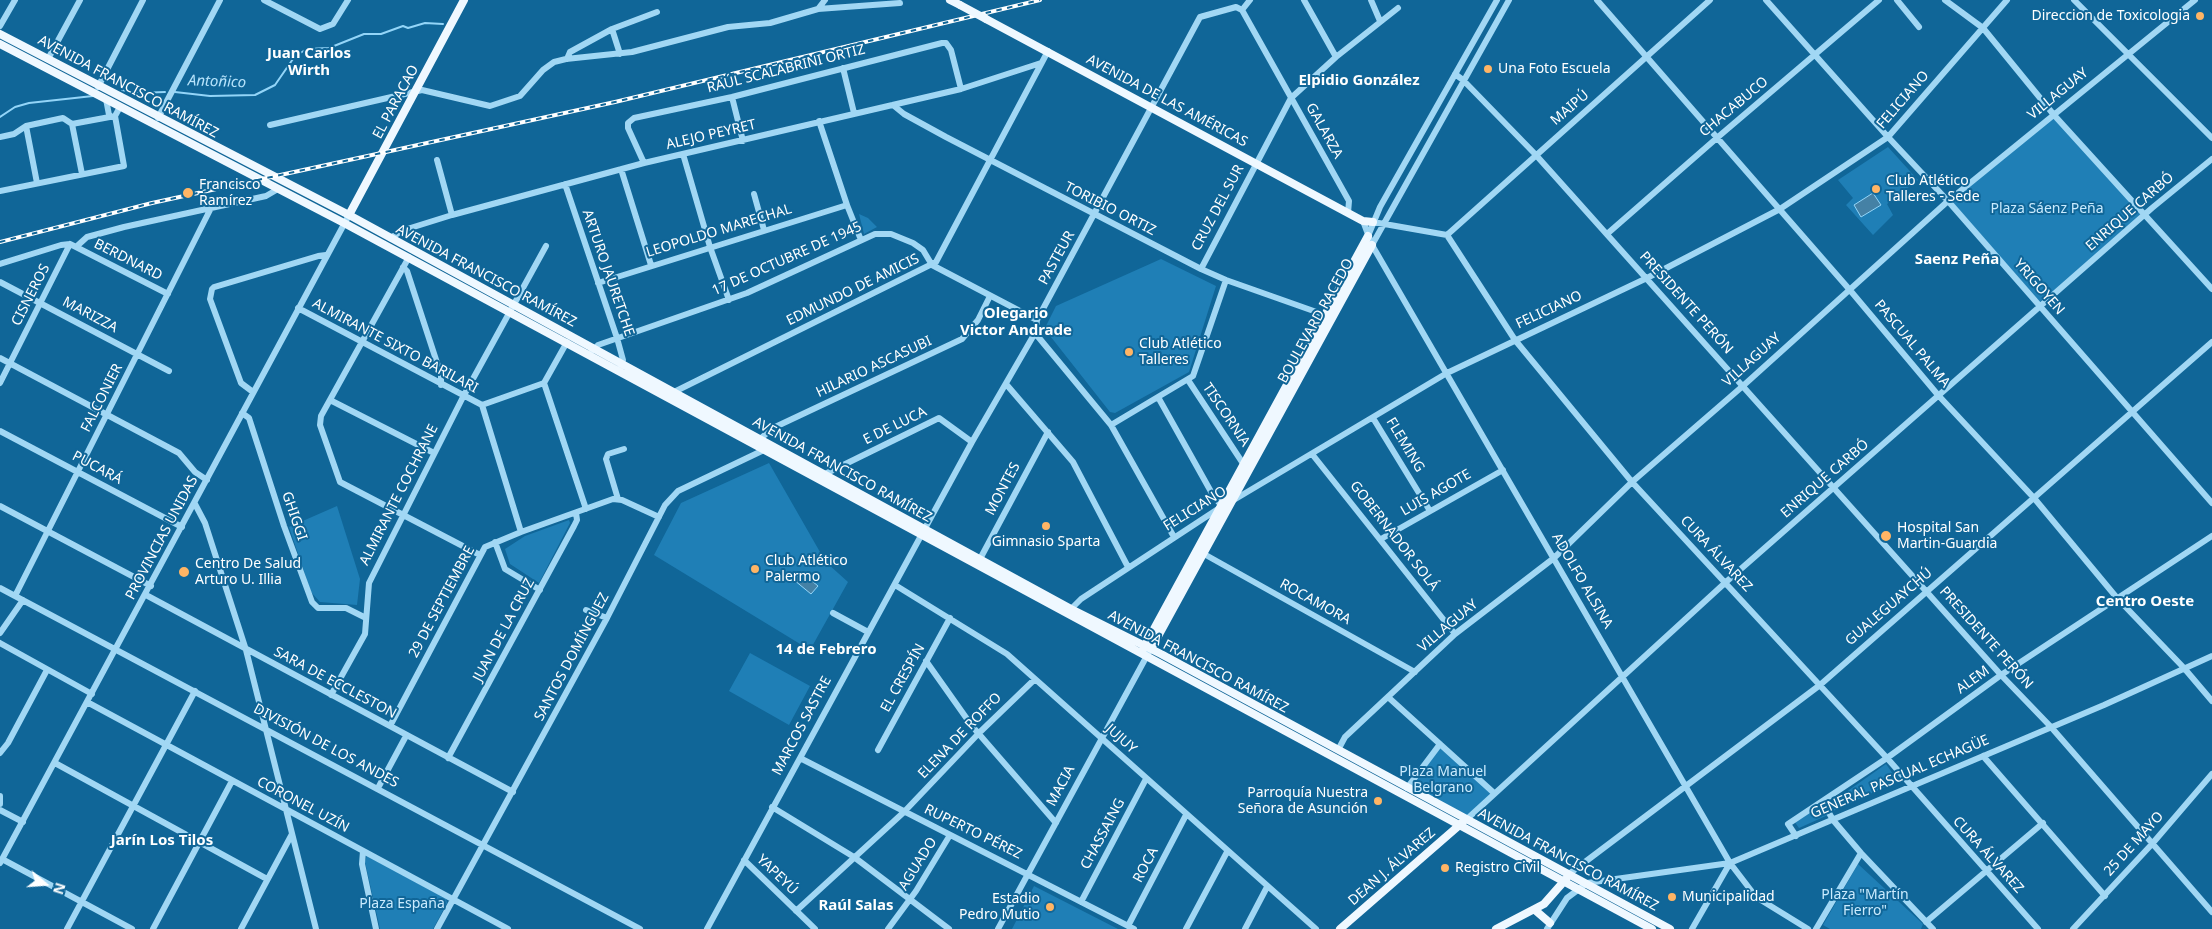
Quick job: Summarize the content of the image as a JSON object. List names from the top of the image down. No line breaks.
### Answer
{"streets":{"main road":["AVENIDA FRANCISCO RAMÍREZ","AVENIDA DE LAS AMÉRICAS","EL PARACAO","BOULEVARD RACEDO","DEAN J. ÁLVAREZ"],"street":["RAÚL SCALABRINI ORTIZ","VILLAGUAY","FELICIANO","CHACABUCO","MAIPÚ","GALARZA","ALEJO PEYRET","CRUZ DEL SUR","TORIBIO ORTIZ","ENRIQUE CARBÓ","LEOPOLDO MARECHAL","PASTEUR","17 DE OCTUBRE DE 1945","BERDNARD","ARTURO JAURETCHE","YRIGOYEN","EDMUNDO DE AMICIS","CISNEROS","PRESIDENTE PERÓN","MARIZZA","PASCUAL PALMA","ALMIRANTE SIXTO BARILARI","HILARIO ASCASUBI","FALCONIER","TISCORNIA","E DE LUCA","FLEMING","PUCARÁ","MONTES","LUIS AGOTE","ALMIRANTE COCHRANE","GHIGGI","GOBERNADOR SOLÁ","PROVINCIAS UNIDAS","CURA ÁLVAREZ","ADOLFO ALSINA","29 DE SEPTIEMBRE","ROCAMORA","GUALEGUAYCHÚ","JUAN DE LA CRUZ","SANTOS DOMÍNGUEZ","EL CRESPÍN","ALEM","SARA DE ECCLESTON","MARCOS SASTRE","ELENA DE ROFFO","JUJUY","DIVISIÓN DE LOS ANDES","GENERAL PASCUAL ECHAGÜE","MACIA","CORONEL UZÍN","RUPERTO PÉREZ","CHASSAING","25 DE MAYO","AGUADO","ROCA","YAPEYÚ"]},"crossings":[["RAÚL SCALABRINI ORTIZ","ALEJO PEYRET"],["AVENIDA FRANCISCO RAMÍREZ","VILLAGUAY"],["AVENIDA FRANCISCO RAMÍREZ","FELICIANO"],["AVENIDA FRANCISCO RAMÍREZ","EL PARACAO"],["AVENIDA FRANCISCO RAMÍREZ","ALEJO PEYRET"],["AVENIDA FRANCISCO RAMÍREZ","ENRIQUE CARBÓ"],["AVENIDA FRANCISCO RAMÍREZ","PASTEUR"],["AVENIDA FRANCISCO RAMÍREZ","17 DE OCTUBRE DE 1945"],["AVENIDA FRANCISCO RAMÍREZ","ARTURO JAURETCHE"],["AVENIDA FRANCISCO RAMÍREZ","EDMUNDO DE AMICIS"],["AVENIDA FRANCISCO RAMÍREZ","BOULEVARD RACEDO"],["AVENIDA FRANCISCO RAMÍREZ","HILARIO ASCASUBI"],["AVENIDA FRANCISCO RAMÍREZ","E DE LUCA"],["AVENIDA FRANCISCO RAMÍREZ","MONTES"],["AVENIDA FRANCISCO RAMÍREZ","ALMIRANTE COCHRANE"],["AVENIDA FRANCISCO RAMÍREZ","PROVINCIAS UNIDAS"],["AVENIDA FRANCISCO RAMÍREZ","GUALEGUAYCHÚ"],["AVENIDA FRANCISCO RAMÍREZ","SANTOS DOMÍNGUEZ"],["AVENIDA FRANCISCO RAMÍREZ","MARCOS SASTRE"],["AVENIDA FRANCISCO RAMÍREZ","GENERAL PASCUAL ECHAGÜE"],["AVENIDA FRANCISCO RAMÍREZ","MACIA"],["AVENIDA FRANCISCO RAMÍREZ","DEAN J. ÁLVAREZ"],["VILLAGUAY","YRIGOYEN"],["VILLAGUAY","PRESIDENTE PERÓN"],["VILLAGUAY","PASCUAL PALMA"],["VILLAGUAY","GOBERNADOR SOLÁ"],["VILLAGUAY","CURA ÁLVAREZ"],["VILLAGUAY","ADOLFO ALSINA"],["VILLAGUAY","ROCAMORA"],["FELICIANO","YRIGOYEN"],["FELICIANO","PRESIDENTE PERÓN"],["FELICIANO","BOULEVARD RACEDO"],["FELICIANO","PASCUAL PALMA"],["FELICIANO","FLEMING"],["FELICIANO","GOBERNADOR SOLÁ"],["FELICIANO","CURA ÁLVAREZ"],["FELICIANO","ADOLFO ALSINA"],["AVENIDA DE LAS AMÉRICAS","GALARZA"],["AVENIDA DE LAS AMÉRICAS","CRUZ DEL SUR"],["AVENIDA DE LAS AMÉRICAS","PASTEUR"],["AVENIDA DE LAS AMÉRICAS","EDMUNDO DE AMICIS"],["AVENIDA DE LAS AMÉRICAS","BOULEVARD RACEDO"],["AVENIDA DE LAS AMÉRICAS","ADOLFO ALSINA"],["EL PARACAO","PROVINCIAS UNIDAS"],["CHACABUCO","YRIGOYEN"],["CHACABUCO","PRESIDENTE PERÓN"],["CHACABUCO","PASCUAL PALMA"],["MAIPÚ","PRESIDENTE PERÓN"],["MAIPÚ","PASCUAL PALMA"],["MAIPÚ","CURA ÁLVAREZ"],["GALARZA","CRUZ DEL SUR"],["GALARZA","PASTEUR"],["ALEJO PEYRET","TORIBIO ORTIZ"],["ALEJO PEYRET","ARTURO JAURETCHE"],["ALEJO PEYRET","EDMUNDO DE AMICIS"],["CRUZ DEL SUR","TORIBIO ORTIZ"],["TORIBIO ORTIZ","PASTEUR"],["TORIBIO ORTIZ","EDMUNDO DE AMICIS"],["TORIBIO ORTIZ","BOULEVARD RACEDO"],["ENRIQUE CARBÓ","YRIGOYEN"],["ENRIQUE CARBÓ","PRESIDENTE PERÓN"],["ENRIQUE CARBÓ","PASCUAL PALMA"],["ENRIQUE CARBÓ","CURA ÁLVAREZ"],["ENRIQUE CARBÓ","ADOLFO ALSINA"],["ENRIQUE CARBÓ","DEAN J. ÁLVAREZ"],["LEOPOLDO MARECHAL","ARTURO JAURETCHE"],["PASTEUR","E DE LUCA"],["PASTEUR","MARCOS SASTRE"],["17 DE OCTUBRE DE 1945","ARTURO JAURETCHE"],["17 DE OCTUBRE DE 1945","EDMUNDO DE AMICIS"],["BERDNARD","CISNEROS"],["BERDNARD","FALCONIER"],["YRIGOYEN","GUALEGUAYCHÚ"],["CISNEROS","MARIZZA"],["PRESIDENTE PERÓN","BOULEVARD RACEDO"],["PRESIDENTE PERÓN","GUALEGUAYCHÚ"],["PRESIDENTE PERÓN","ALEM"],["PRESIDENTE PERÓN","GENERAL PASCUAL ECHAGÜE"],["PRESIDENTE PERÓN","25 DE MAYO"],["MARIZZA","FALCONIER"],["BOULEVARD RACEDO","TISCORNIA"],["BOULEVARD RACEDO","ADOLFO ALSINA"],["BOULEVARD RACEDO","ROCAMORA"],["BOULEVARD RACEDO","MACIA"],["PASCUAL PALMA","GUALEGUAYCHÚ"],["PASCUAL PALMA","ALEM"],["PASCUAL PALMA","GENERAL PASCUAL ECHAGÜE"],["ALMIRANTE SIXTO BARILARI","ALMIRANTE COCHRANE"],["ALMIRANTE SIXTO BARILARI","PROVINCIAS UNIDAS"],["FALCONIER","PUCARÁ"],["FALCONIER","DIVISIÓN DE LOS ANDES"],["FLEMING","LUIS AGOTE"],["PUCARÁ","PROVINCIAS UNIDAS"],["LUIS AGOTE","GOBERNADOR SOLÁ"],["LUIS AGOTE","ADOLFO ALSINA"],["ALMIRANTE COCHRANE","GHIGGI"],["ALMIRANTE COCHRANE","SARA DE ECCLESTON"],["GHIGGI","PROVINCIAS UNIDAS"],["PROVINCIAS UNIDAS","SARA DE ECCLESTON"],["PROVINCIAS UNIDAS","DIVISIÓN DE LOS ANDES"],["PROVINCIAS UNIDAS","CORONEL UZÍN"],["CURA ÁLVAREZ","GUALEGUAYCHÚ"],["CURA ÁLVAREZ","ALEM"],["CURA ÁLVAREZ","GENERAL PASCUAL ECHAGÜE"],["ADOLFO ALSINA","GUALEGUAYCHÚ"],["ADOLFO ALSINA","GENERAL PASCUAL ECHAGÜE"],["29 DE SEPTIEMBRE","JUAN DE LA CRUZ"],["29 DE SEPTIEMBRE","SARA DE ECCLESTON"],["JUAN DE LA CRUZ","SARA DE ECCLESTON"],["SANTOS DOMÍNGUEZ","SARA DE ECCLESTON"],["SANTOS DOMÍNGUEZ","DIVISIÓN DE LOS ANDES"],["SANTOS DOMÍNGUEZ","CORONEL UZÍN"],["EL CRESPÍN","JUJUY"],["ALEM","GENERAL PASCUAL ECHAGÜE"],["MARCOS SASTRE","JUJUY"],["MARCOS SASTRE","RUPERTO PÉREZ"],["MARCOS SASTRE","YAPEYÚ"],["ELENA DE ROFFO","JUJUY"],["ELENA DE ROFFO","RUPERTO PÉREZ"],["ELENA DE ROFFO","YAPEYÚ"],["JUJUY","MACIA"],["JUJUY","CHASSAING"],["JUJUY","ROCA"],["MACIA","RUPERTO PÉREZ"],["RUPERTO PÉREZ","CHASSAING"],["RUPERTO PÉREZ","AGUADO"],["RUPERTO PÉREZ","ROCA"]],"districts":["Juan Carlos Wirth","Elpidio González","Saenz Peña","Olegario Victor Andrade","Centro Oeste","14 de Febrero","Jarín Los Tilos","Raúl Salas"],"water":["Antoñico"],"parks":["Plaza Sáenz Peña","Plaza Manuel Belgrano","Plaza \"Martín Fierro\"","Plaza España"],"places":["Direccion de Toxicologia","Una Foto Escuela","Club Atlético Talleres - Sede","Francisco Ramírez","Club Atlético Talleres","Gimnasio Sparta","Hospital San Martin-Guardia","Club Atlético Palermo","Centro De Salud Arturo U. Illia","Parroquía Nuestra Señora de Asunción","Registro Civil","Municipalidad","Estadio Pedro Mutio"],"north":"right"}
